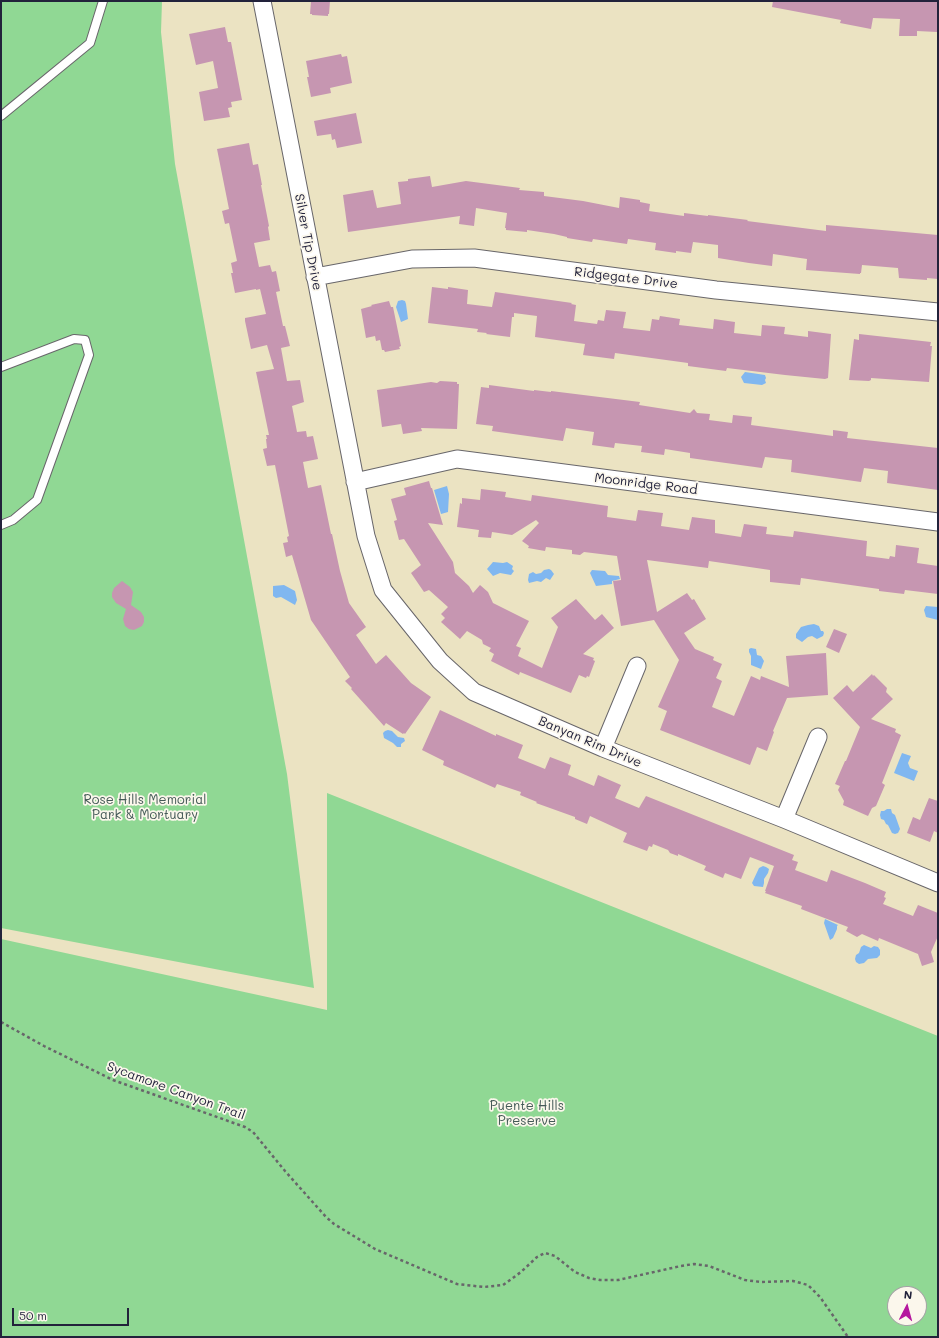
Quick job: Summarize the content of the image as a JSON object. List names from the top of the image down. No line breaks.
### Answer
{"streets":{"street":["Silver Tip Drive","Ridgegate Drive","Moonridge Road","Banyan Rim Drive"],"path":["Sycamore Canyon Trail"]},"crossings":[["Silver Tip Drive","Ridgegate Drive"],["Silver Tip Drive","Moonridge Road"],["Silver Tip Drive","Banyan Rim Drive"],["Moonridge Road","Banyan Rim Drive"]],"parks":["Rose Hills Memorial Park & Mortuary","Puente Hills Preserve"],"scale_bar":"50 m","north":"top"}
